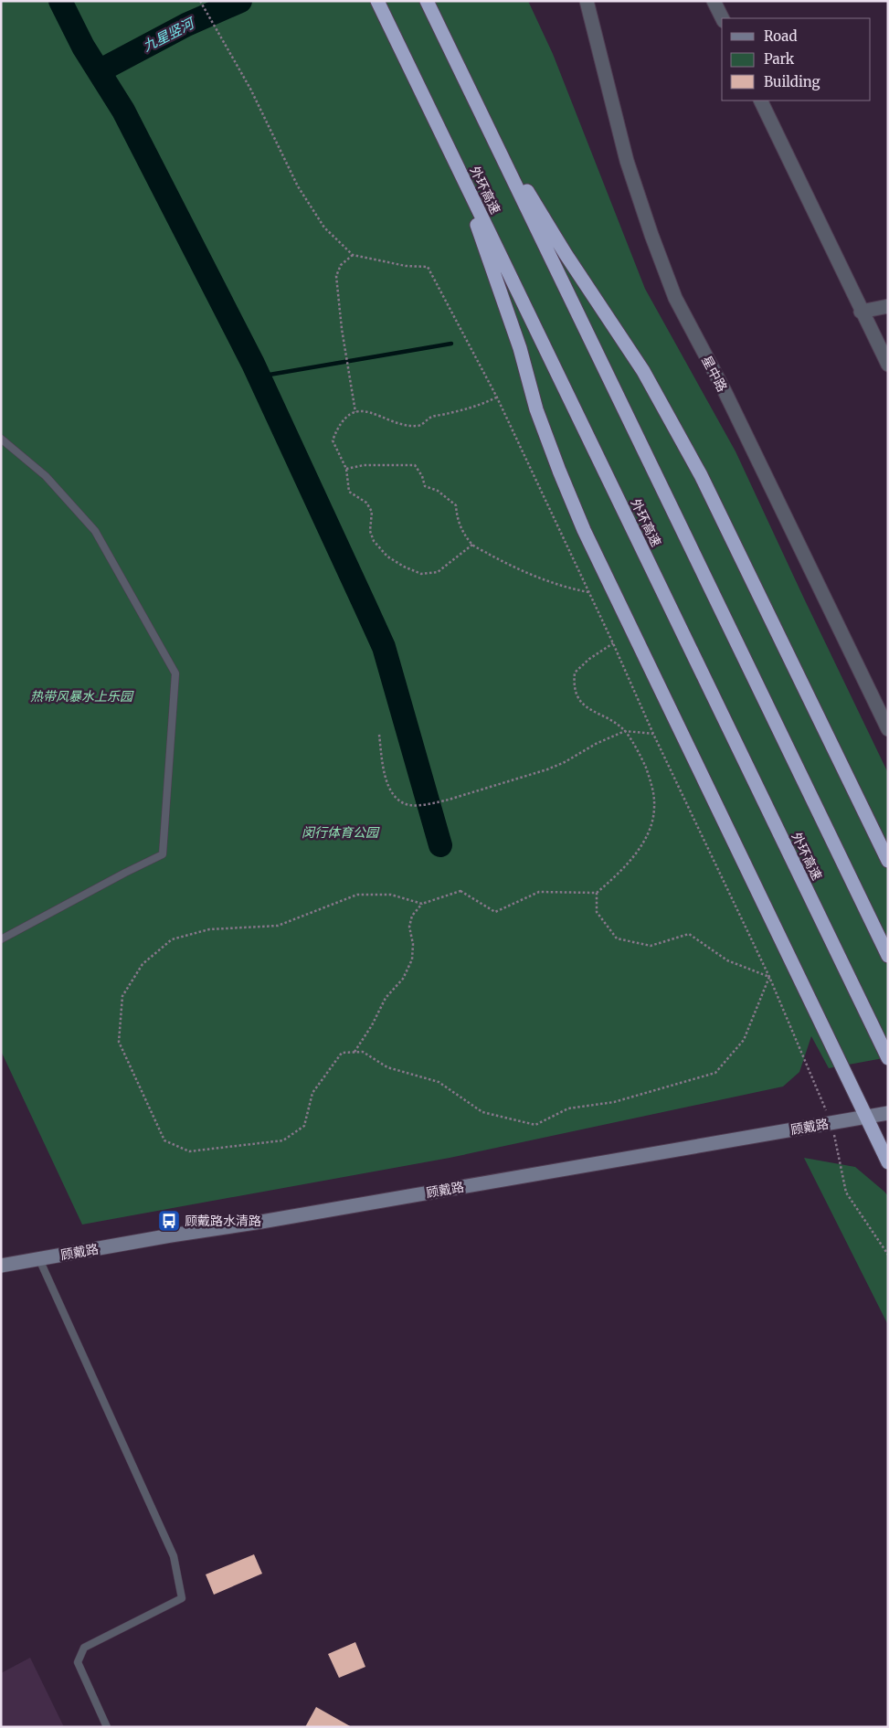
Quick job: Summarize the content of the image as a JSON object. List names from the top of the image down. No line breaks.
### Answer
{"streets":{"highway":["外环高速"],"main road":["顾戴路"],"street":["星中路"]},"water":["九星竖河"],"parks":["热带风暴水上乐园","闵行体育公园"],"places":{"bus stop":["顾戴路水清路"]},"legend":["Road","Park","Building"]}
